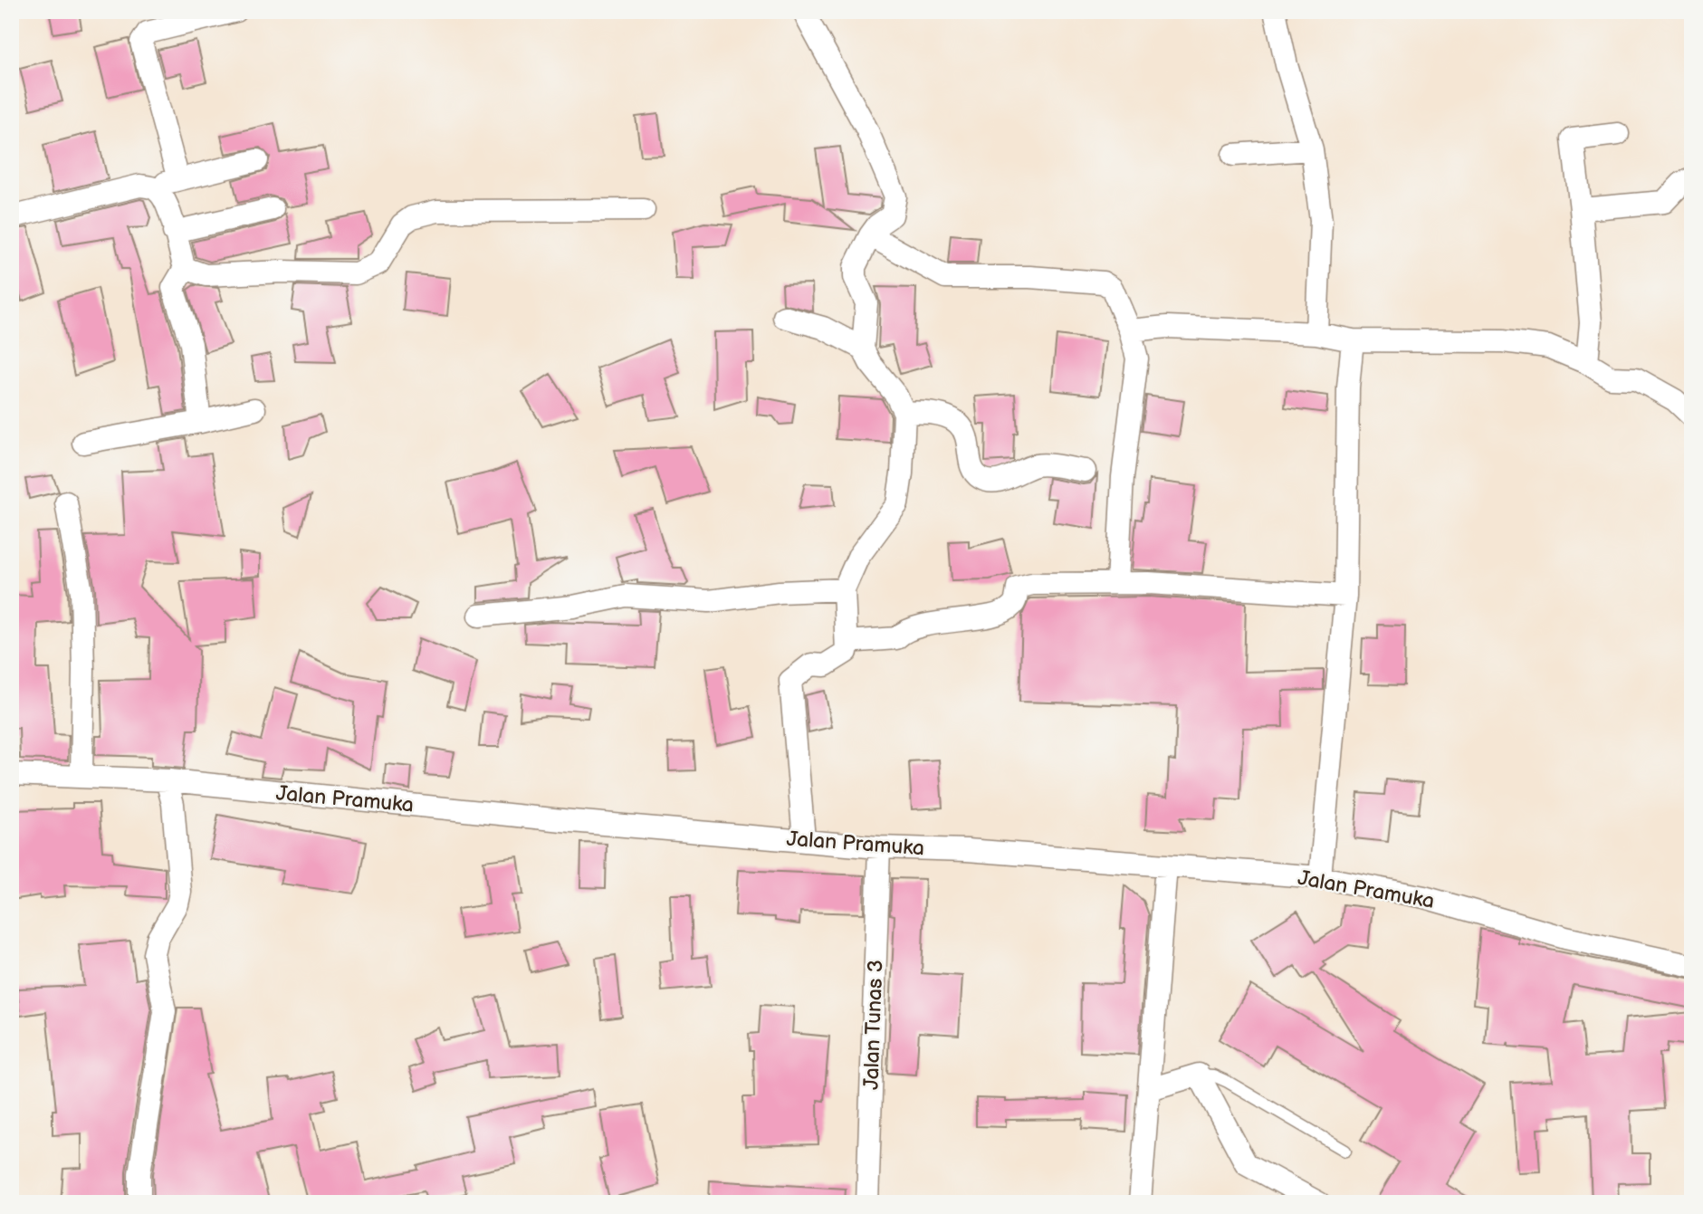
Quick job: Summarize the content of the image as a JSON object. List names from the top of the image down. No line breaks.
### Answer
{"streets":{"street":["Jalan Pramuka","Jalan Tunas 3"]},"crossings":[["Jalan Pramuka","Jalan Tunas 3"]]}
